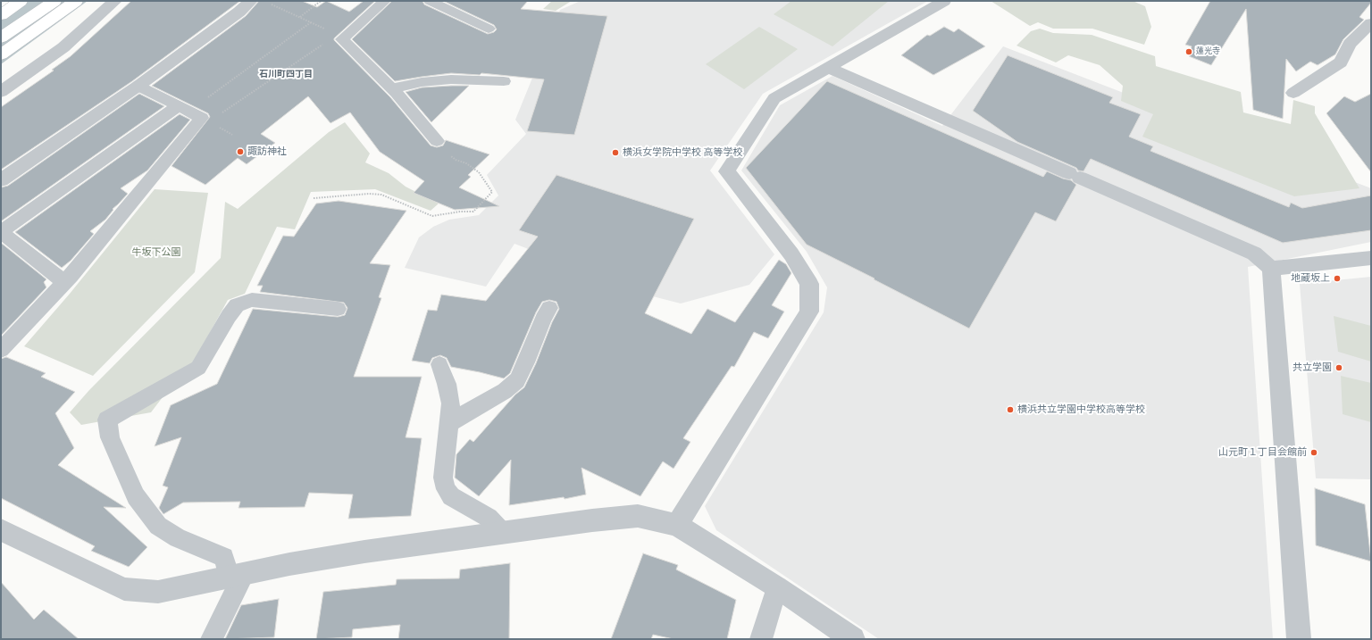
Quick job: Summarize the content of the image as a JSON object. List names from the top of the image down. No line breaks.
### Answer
{"districts":["石川町四丁目"],"parks":["牛坂下公園"],"places":["蓮光寺","諏訪神社","横浜女学院中学校 高等学校","地蔵坂上","共立学園","横浜共立学園中学校高等学校","山元町１丁目会館前"]}
